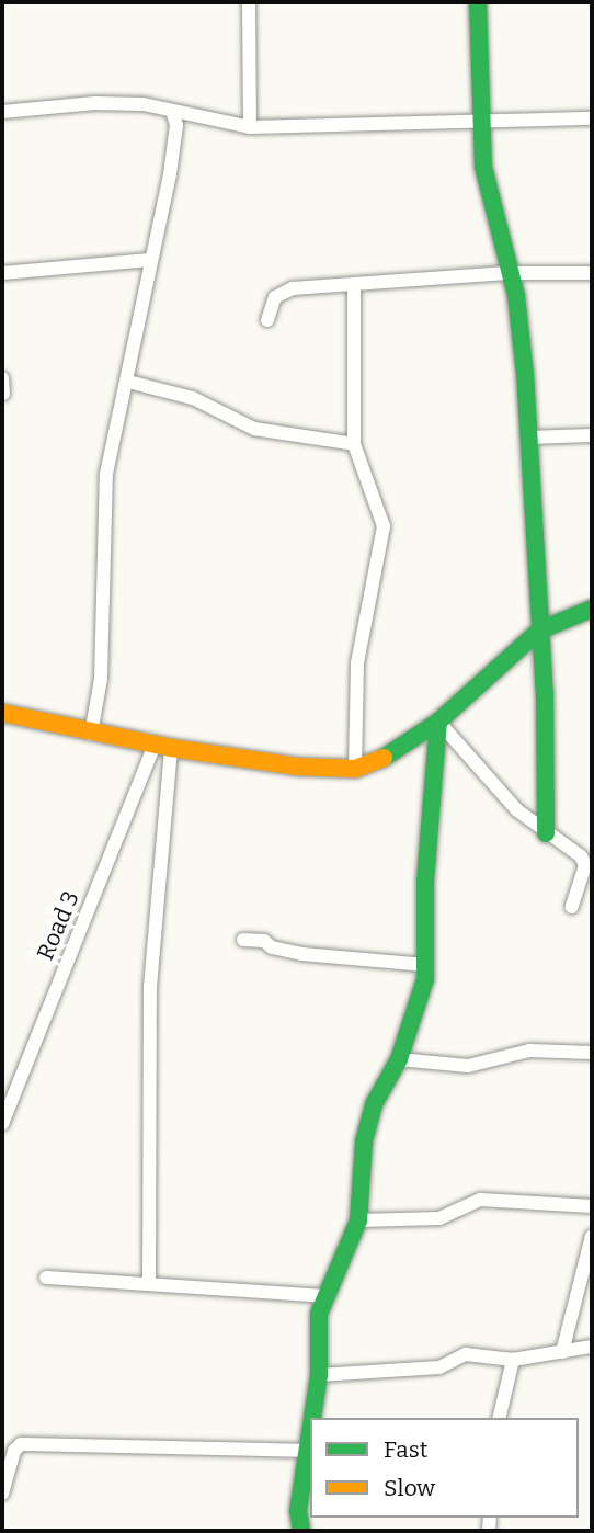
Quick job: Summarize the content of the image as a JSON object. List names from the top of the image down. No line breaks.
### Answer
{"streets":{"street":["Road 3"]},"legend":["Fast","Slow"]}
